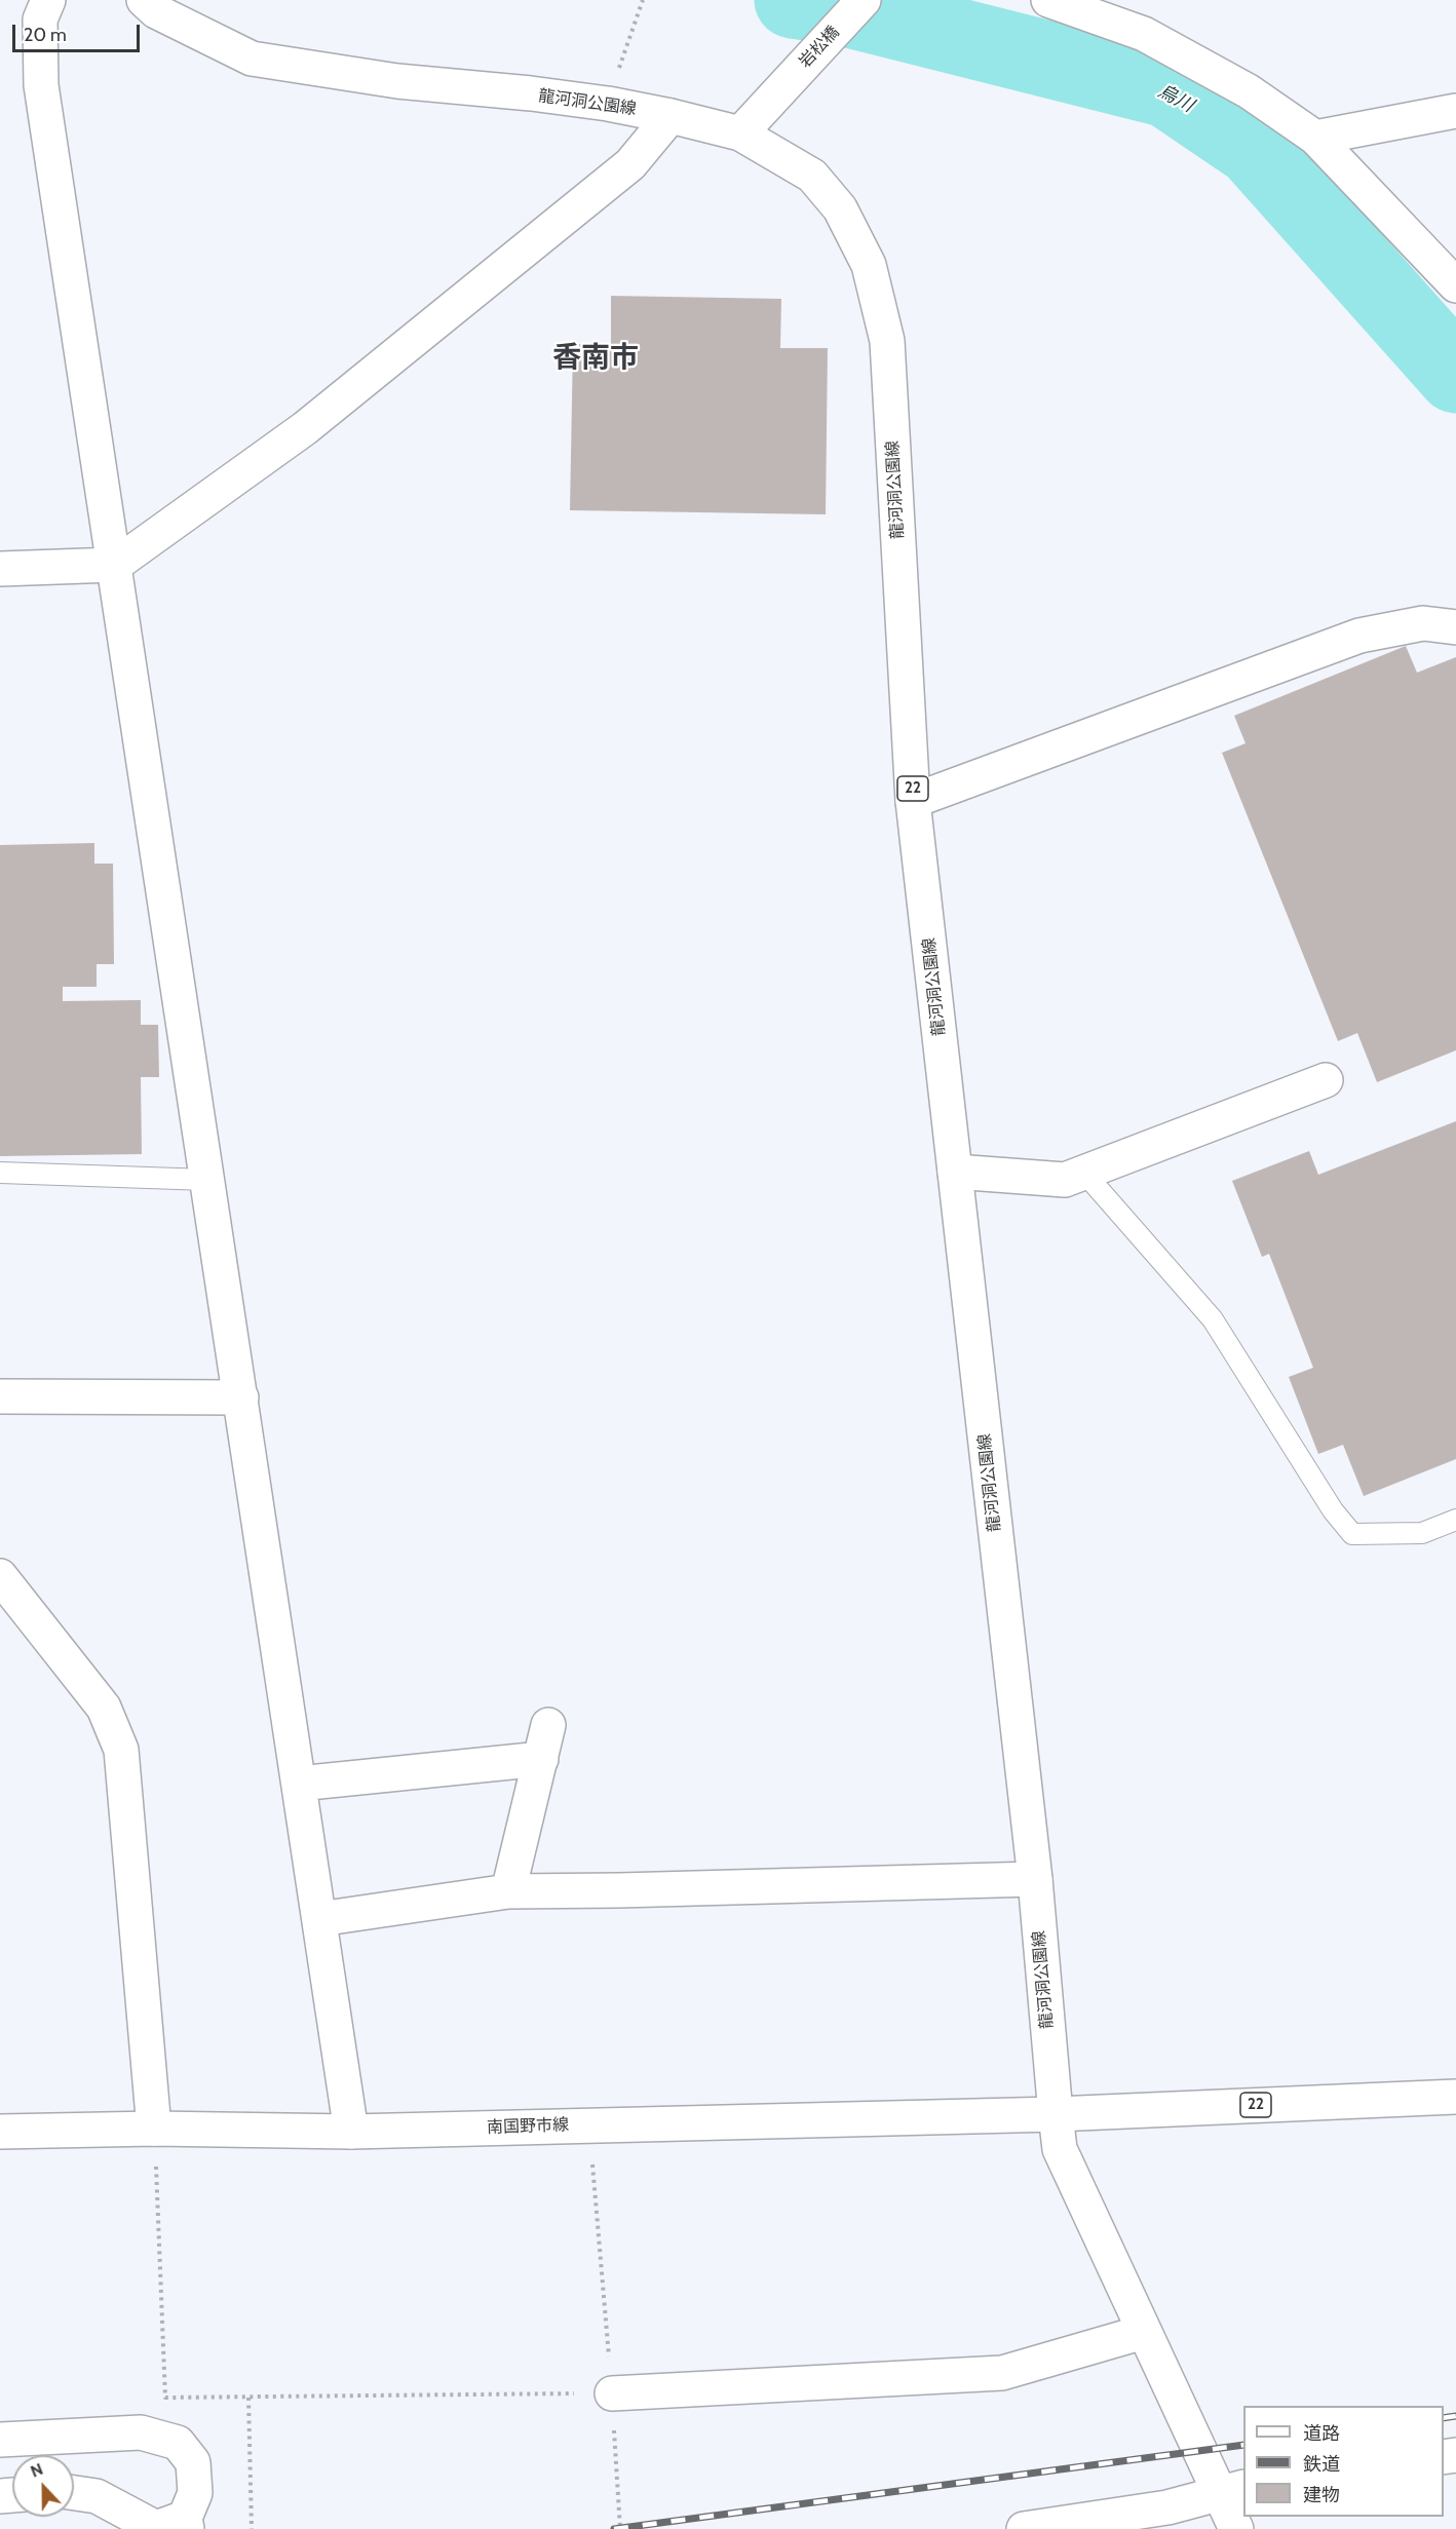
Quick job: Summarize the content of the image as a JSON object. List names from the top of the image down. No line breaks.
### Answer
{"streets":{"street":["岩松橋","龍河洞公園線","22","南国野市線"]},"crossings":[["岩松橋","龍河洞公園線"],["龍河洞公園線","22"],["龍河洞公園線","南国野市線"],["22","南国野市線"]],"districts":["香南市"],"water":["烏川"],"legend":["道路","鉄道","建物"],"scale_bar":"20 m","north":"top"}
